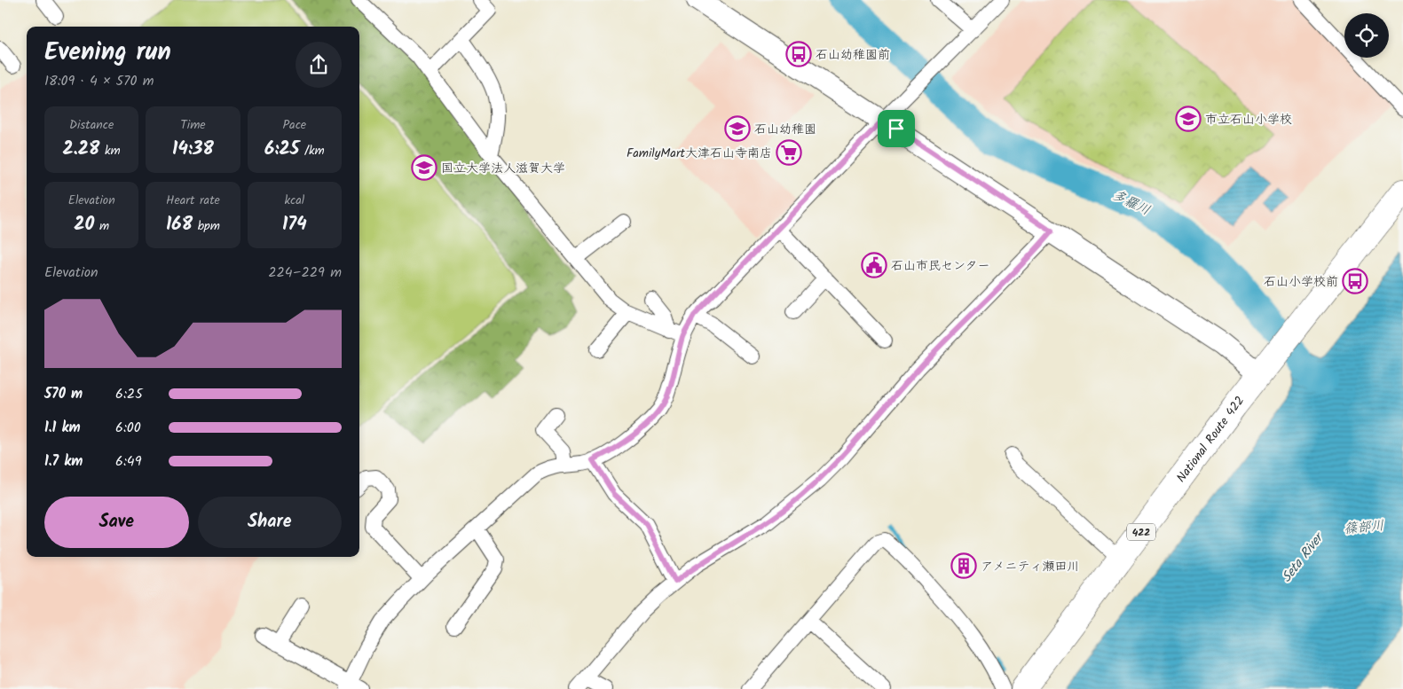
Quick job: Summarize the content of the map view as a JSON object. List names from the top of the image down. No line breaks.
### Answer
{"streets":{"highway":["National Route 422","422"]},"water":["多羅川","篠部川","Seta River"],"places":{"bus stop":["石山幼稚園前","石山小学校前"],"school or university":["市立石山小学校","石山幼稚園","国立大学法人滋賀大学"],"supermarket":["FamilyMart大津石山寺南店"],"public building":["石山市民センター"],"building":["アメニティ瀬田川"]},"page":{"heading":["Evening run","18:09 · 4 × 570 m"],"stats":[["Distance","2.28 km"],["Time","14:38"],["Pace","6:25 /km"],["Elevation","20 m"],["Heart rate","168 bpm"],["kcal","174"]],"chart":["Elevation","224–229 m"],"list":[{"name":"570 m","note":"6:25"},{"name":"1.1 km","note":"6:00"},{"name":"1.7 km","note":"6:49"}],"buttons":["Save","Share"]}}
